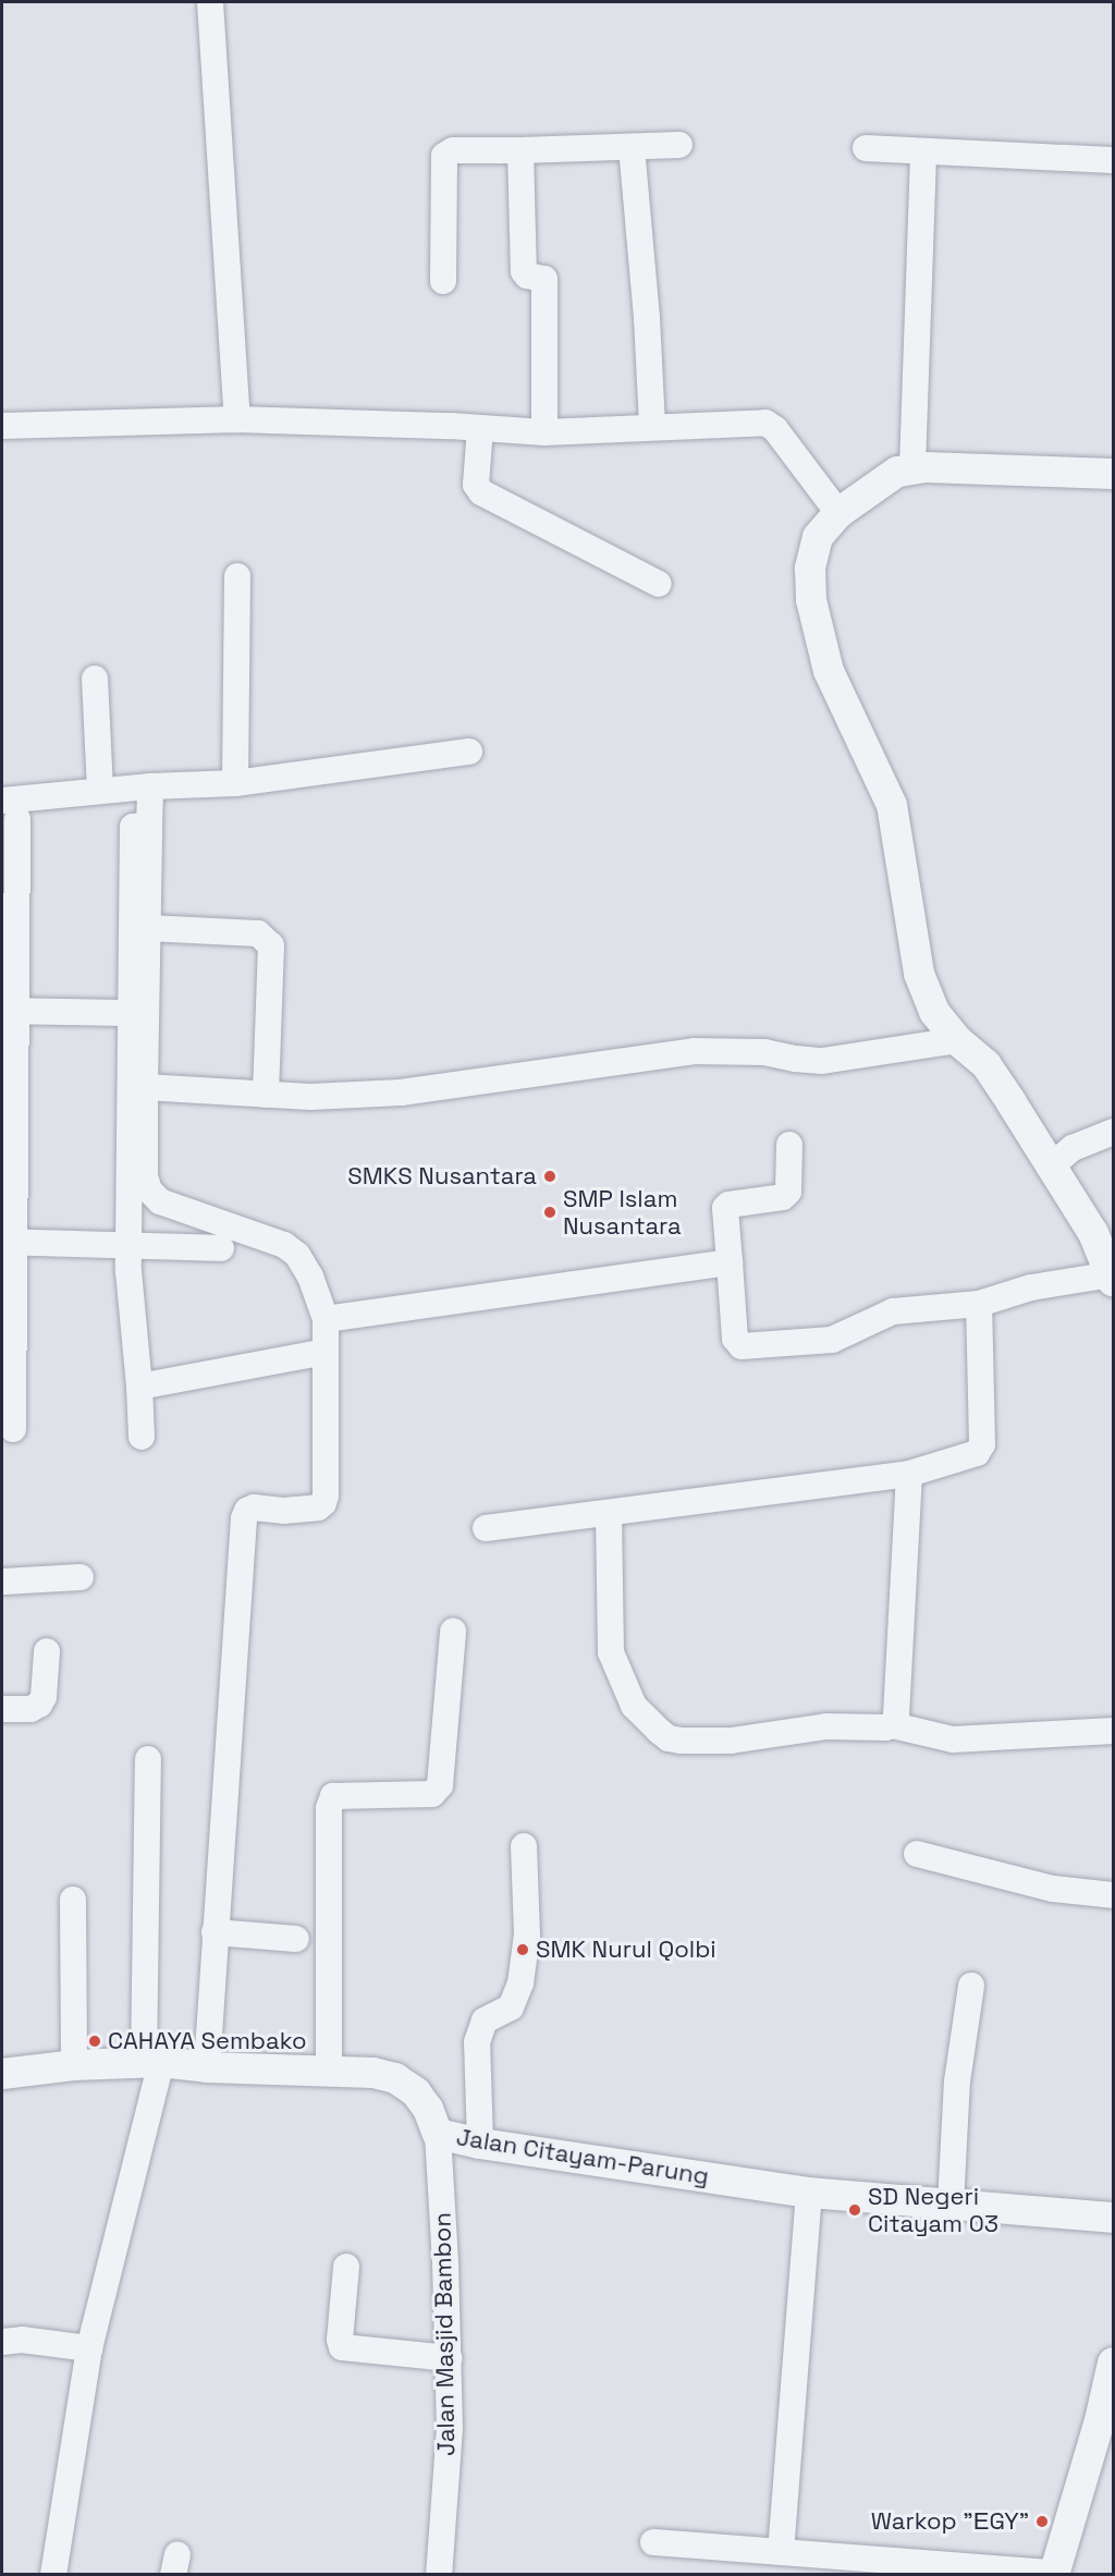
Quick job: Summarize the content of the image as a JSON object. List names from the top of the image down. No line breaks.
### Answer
{"streets":{"street":["Jalan Citayam-Parung","Jalan Masjid Bambon"]},"crossings":[["Jalan Citayam-Parung","Jalan Masjid Bambon"]],"places":["SMKS Nusantara","SMP Islam Nusantara","SMK Nurul Qolbi","CAHAYA Sembako","SD Negeri Citayam 03","Warkop \"ЕGY\""]}
